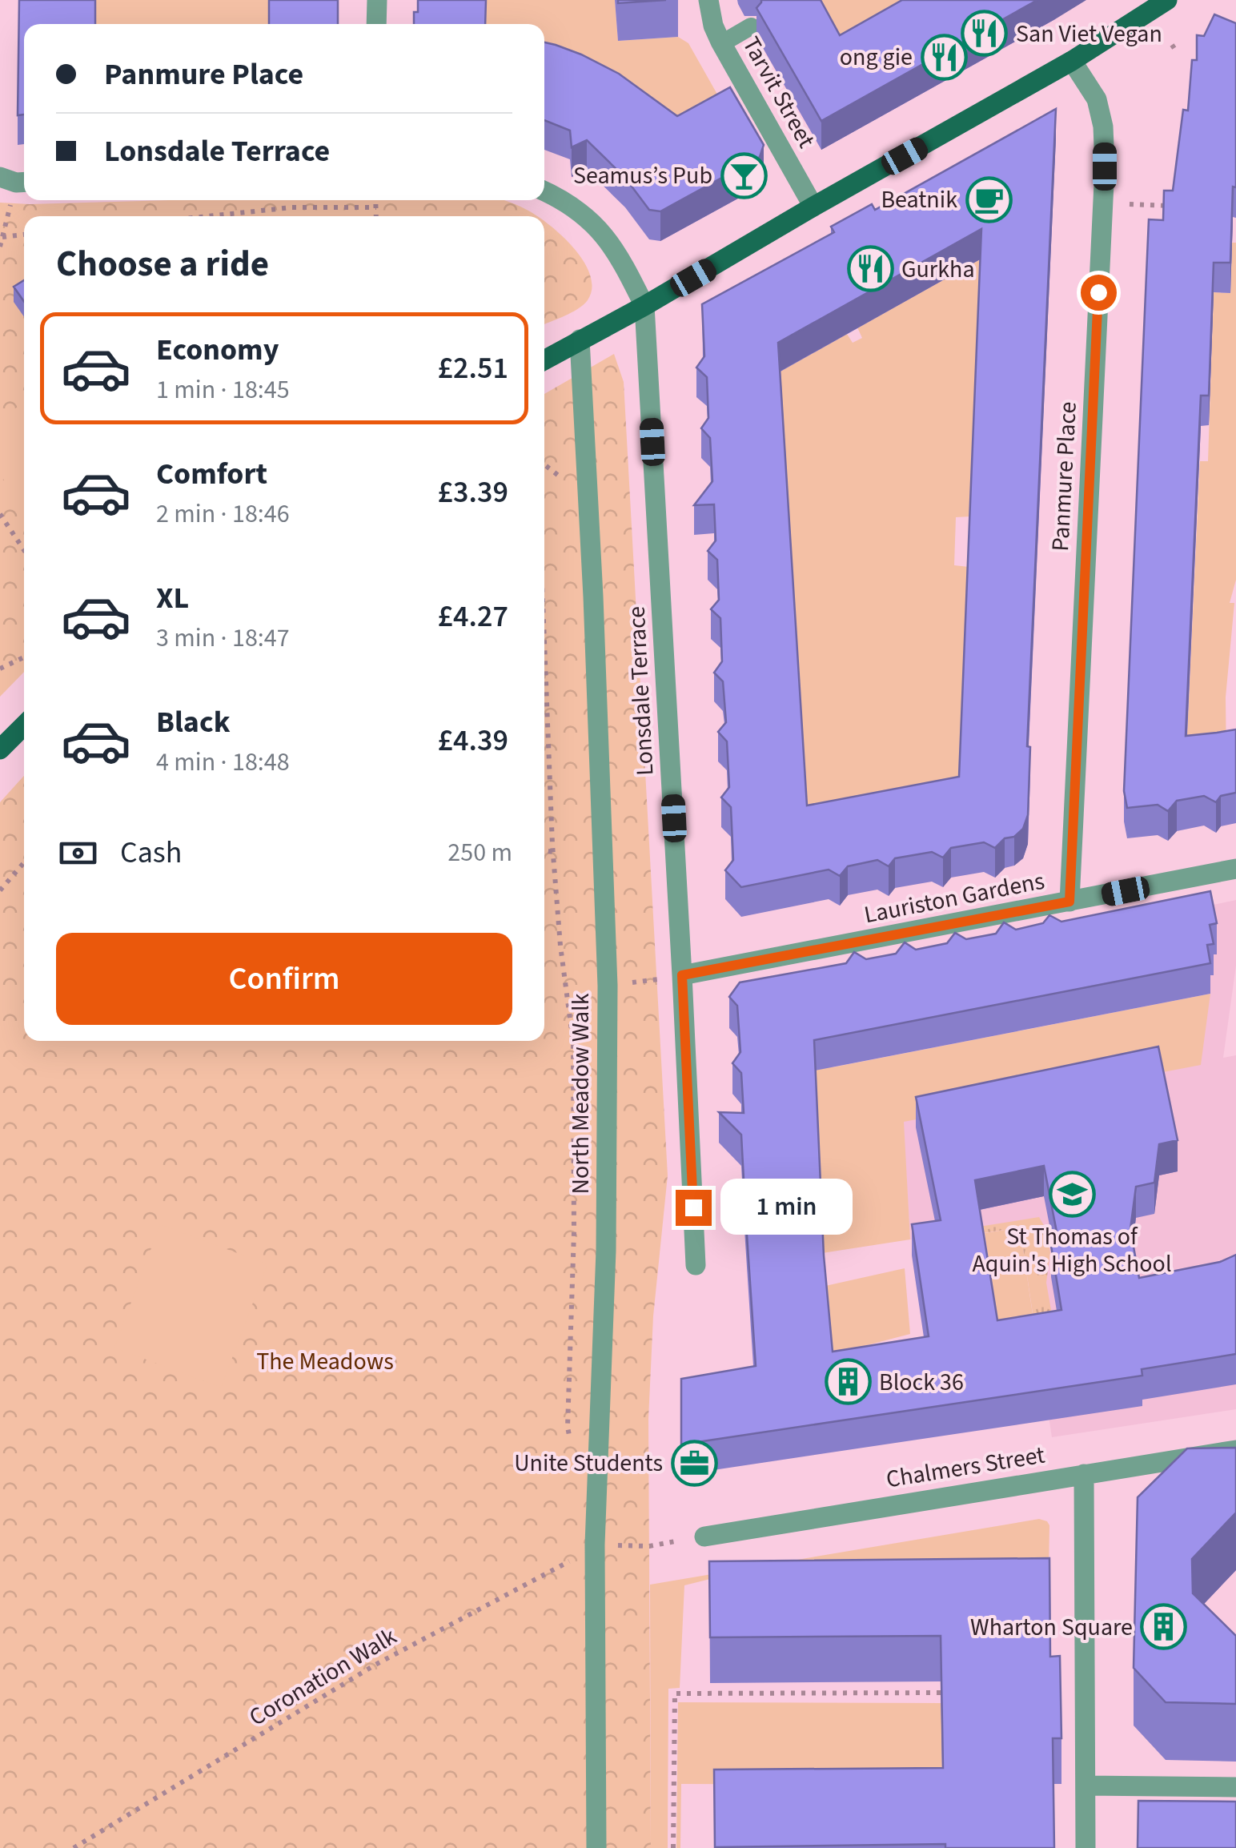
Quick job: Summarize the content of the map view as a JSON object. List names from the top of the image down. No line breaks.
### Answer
{"streets":{"street":["Tarvit Street","Panmure Place","Lonsdale Terrace","Lauriston Gardens","North Meadow Walk","Chalmers Street"],"path":["Coronation Walk"]},"crossings":[["Panmure Place","Lauriston Gardens"],["Lonsdale Terrace","Lauriston Gardens"],["North Meadow Walk","Coronation Walk"]],"parks":["The Meadows"],"places":{"restaurant":["San Viet Vegan","ong gie","Gurkha"],"bar":["Seamus’s Pub"],"cafe":["Beatnik"],"school or university":["St Thomas of Aquin's High School"],"building":["Block 36","Wharton Square"],"office":["Unite Students"]},"page":{"banner":["Panmure Place","Lonsdale Terrace"],"heading":"Choose a ride","list":[{"name":"Economy","note":"1 min · 18:45","value":"£2.51"},{"name":"Comfort","note":"2 min · 18:46","value":"£3.39"},{"name":"XL","note":"3 min · 18:47","value":"£4.27"},{"name":"Black","note":"4 min · 18:48","value":"£4.39"}],"pay":["Cash","250 m"],"buttons":"Confirm","bubble":"1 min"}}
